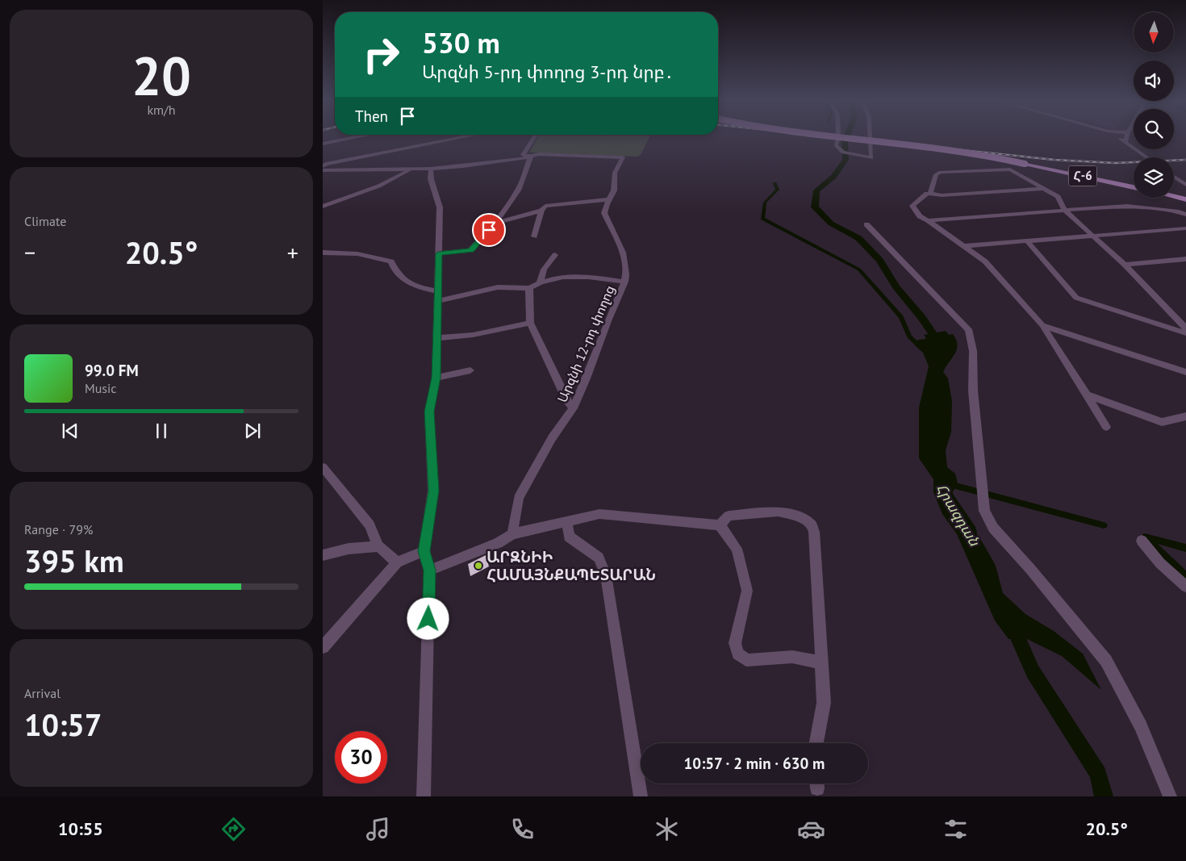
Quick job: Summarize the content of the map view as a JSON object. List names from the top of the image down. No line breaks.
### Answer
{"streets":{"main road":["Հ-6"],"street":["Արզնի 12-րդ փողոց"]},"water":["Հրազդան"],"places":["ԱՐԶՆԻԻ ՀԱՄԱՅՆՔԱՊԵՏԱՐԱՆ"],"north":"bottom","page":{"tile":[["20","km/h"],"Climate",["Range · 79%","395 km"],["Arrival","10:57"]],"turn":["530 m","Արզնի 5-րդ փողոց 3-րդ նրբ․"],"then":"Then","heat":["−","20.5°","+"],"song":["99.0 FM","Music"],"limit":"30","trip":"10:57 · 2 min · 630 m","tabs":["10:55","20.5°"]}}
